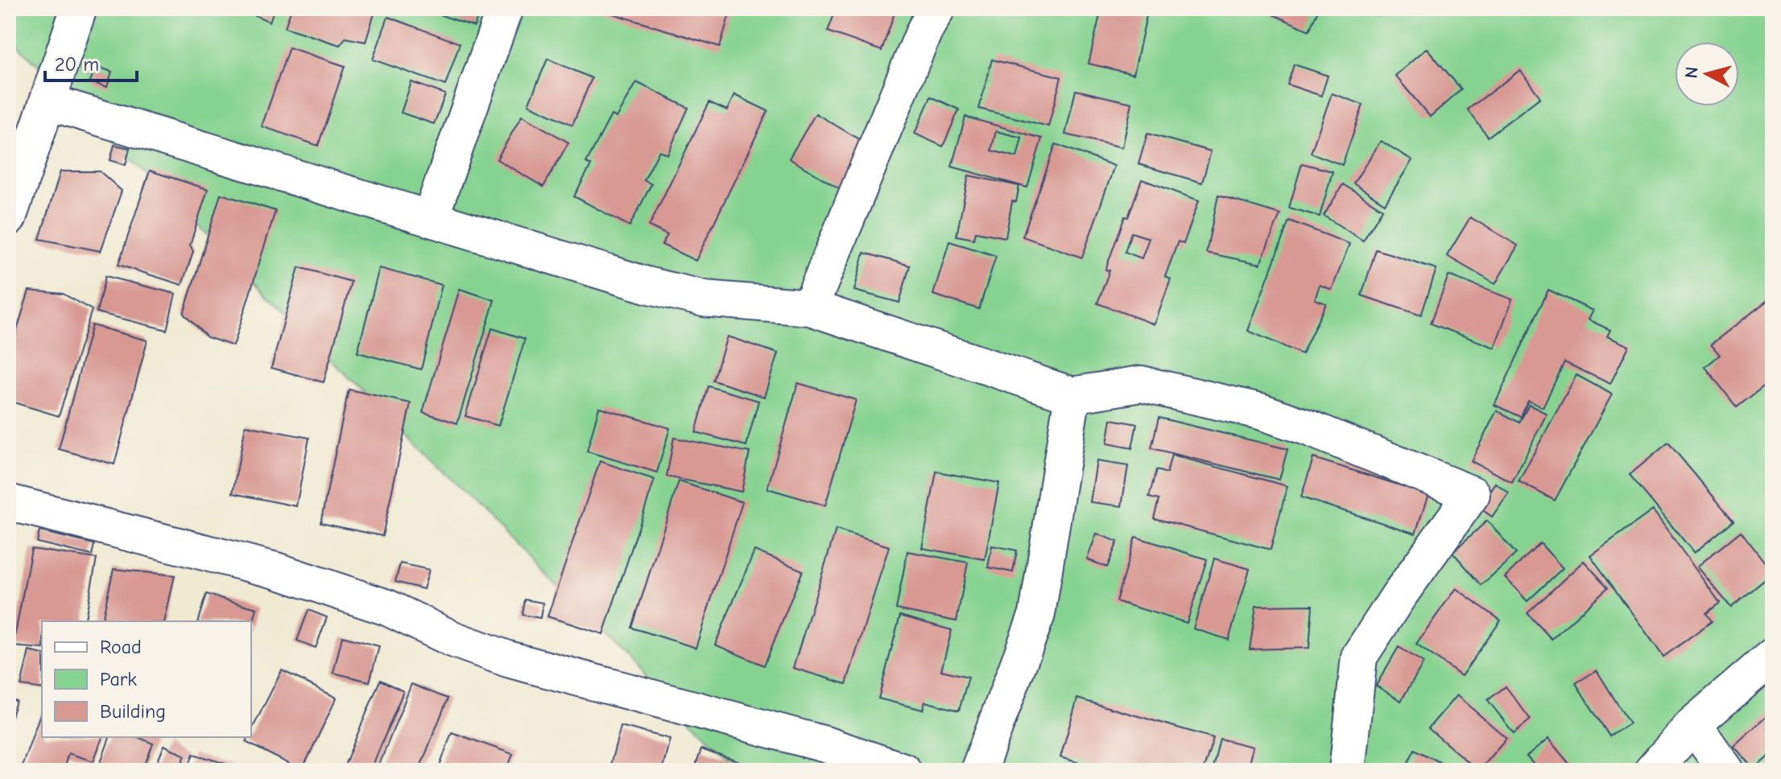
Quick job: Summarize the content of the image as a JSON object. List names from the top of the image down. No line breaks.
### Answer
{"legend":["Road","Park","Building"],"scale_bar":"20 m","north":"left"}
